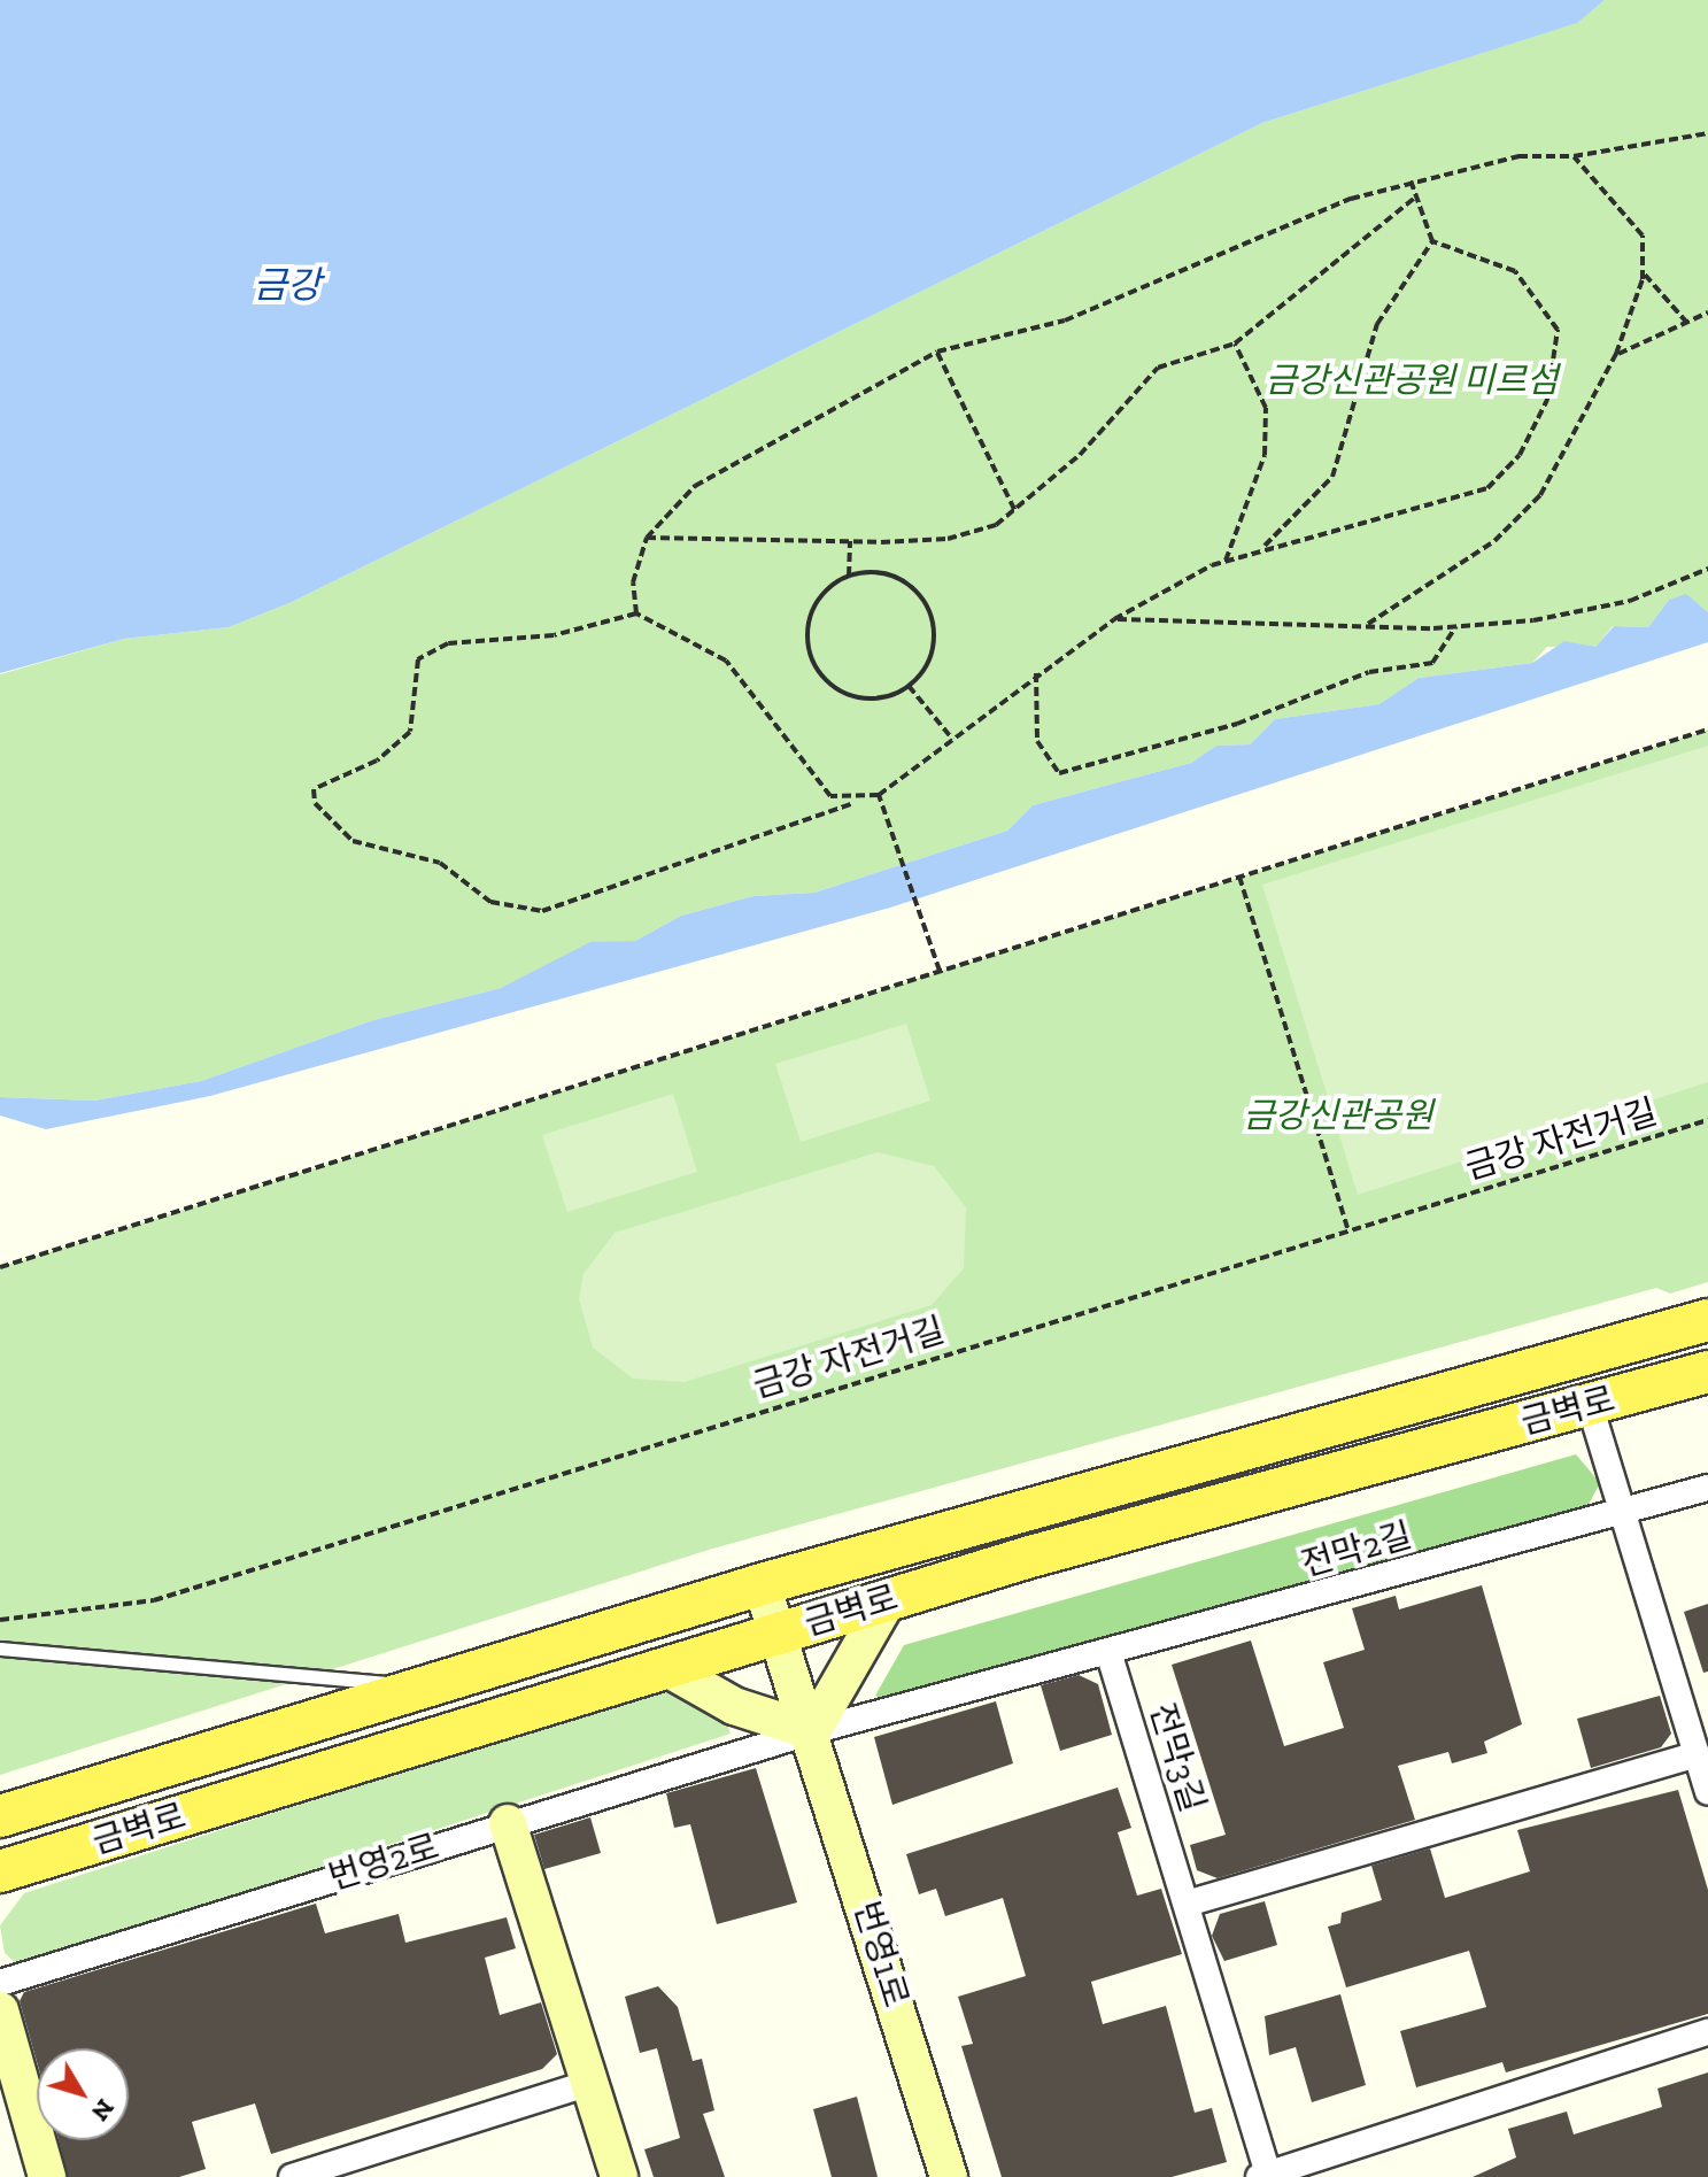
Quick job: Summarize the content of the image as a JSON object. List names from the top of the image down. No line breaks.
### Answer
{"streets":{"main road":["금벽로","번영1로"],"street":["전막2길","전막3길","번영2로"],"path":["금강 자전거길"]},"crossings":[["금벽로","번영1로"],["전막2길","전막3길"]],"water":["금강"],"parks":["금강신관공원 미르섬","금강신관공원"],"north":"bottom right"}
